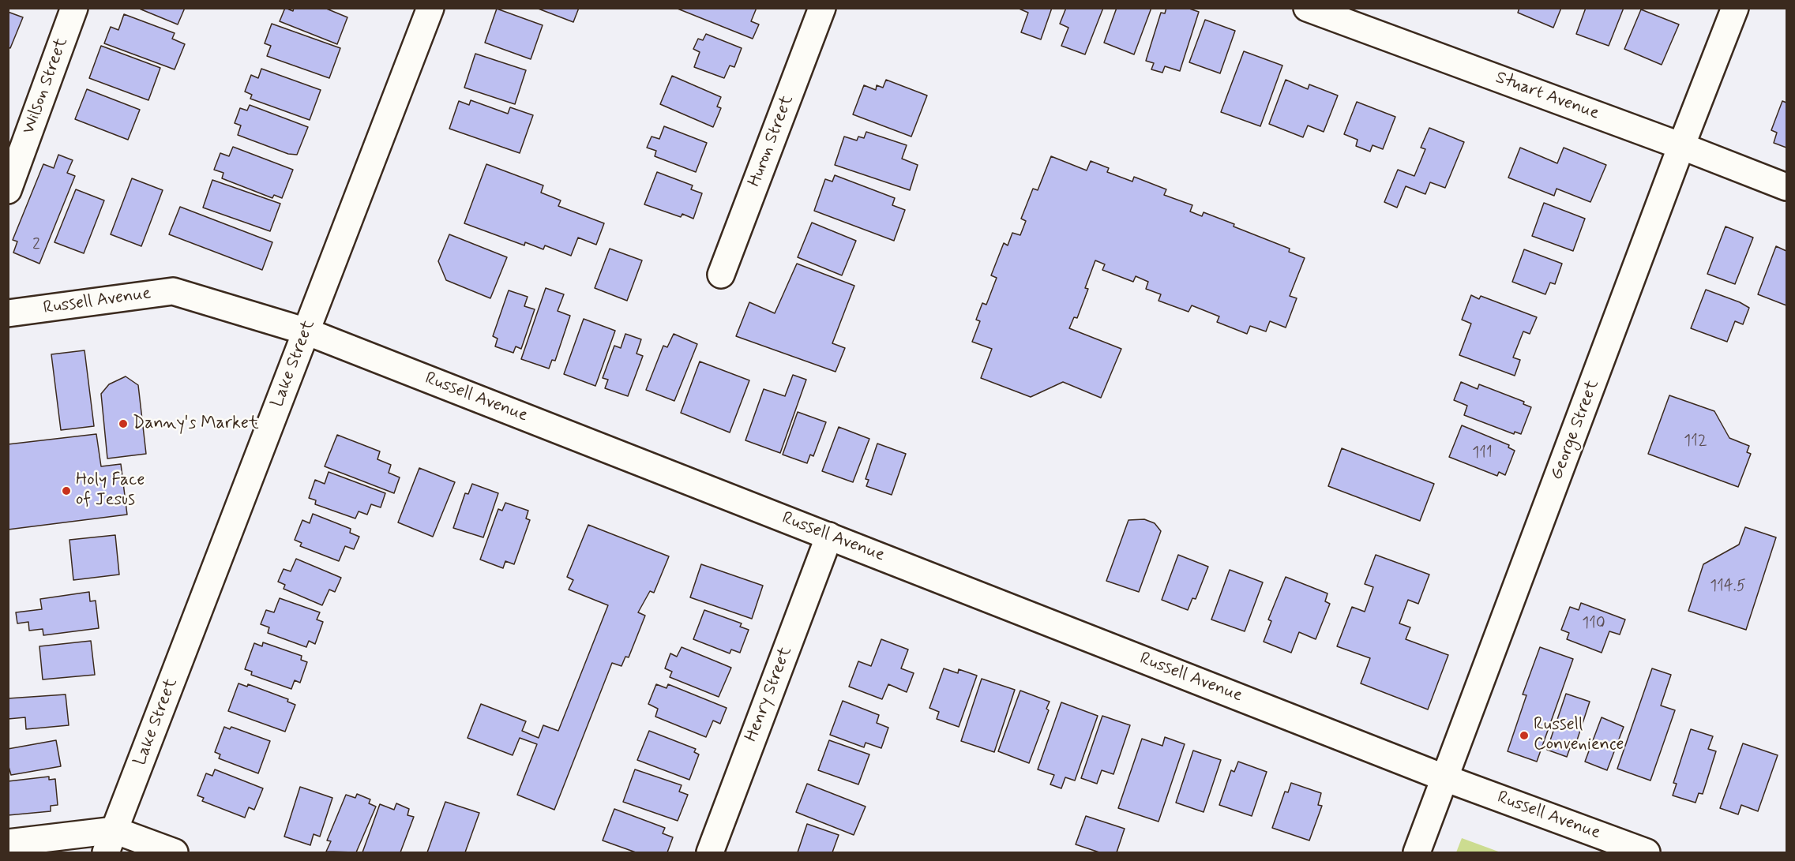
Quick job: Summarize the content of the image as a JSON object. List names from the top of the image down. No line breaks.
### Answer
{"streets":{"street":["Wilson Street","Stuart Avenue","Huron Street","Russell Avenue","Lake Street","George Street","Henry Street"]},"crossings":[["Stuart Avenue","George Street"],["Russell Avenue","Lake Street"],["Russell Avenue","George Street"],["Russell Avenue","Henry Street"]],"places":["Danny's Market","Holy Face of Jesus","Russell Convenience"],"house_numbers":["2","112","111","114.5","110"]}
